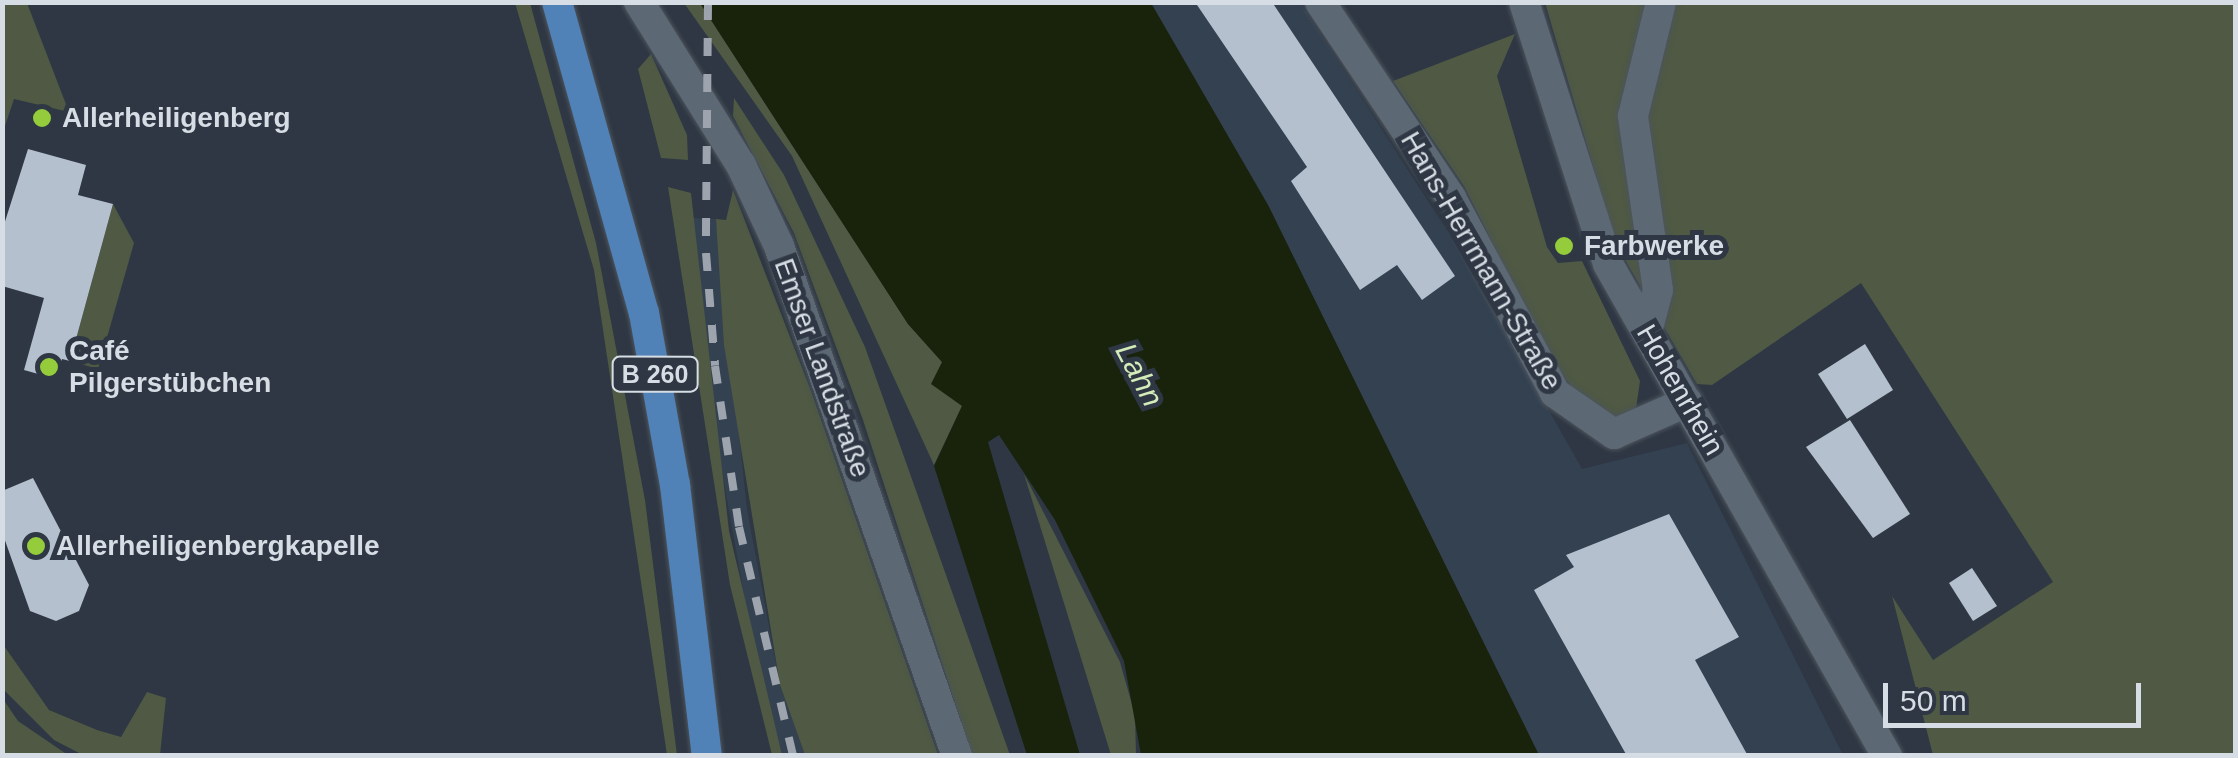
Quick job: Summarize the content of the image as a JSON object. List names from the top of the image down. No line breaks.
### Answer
{"streets":{"main road":["B 260"],"street":["Hans-Herrmann-Straße","Emser Landstraße","Hohenrhein"]},"crossings":[["Hans-Herrmann-Straße","Hohenrhein"]],"water":["Lahn"],"places":["Allerheiligenberg","Farbwerke","Café Pilgerstübchen","Allerheiligenbergkapelle"],"scale_bar":"50 m"}
